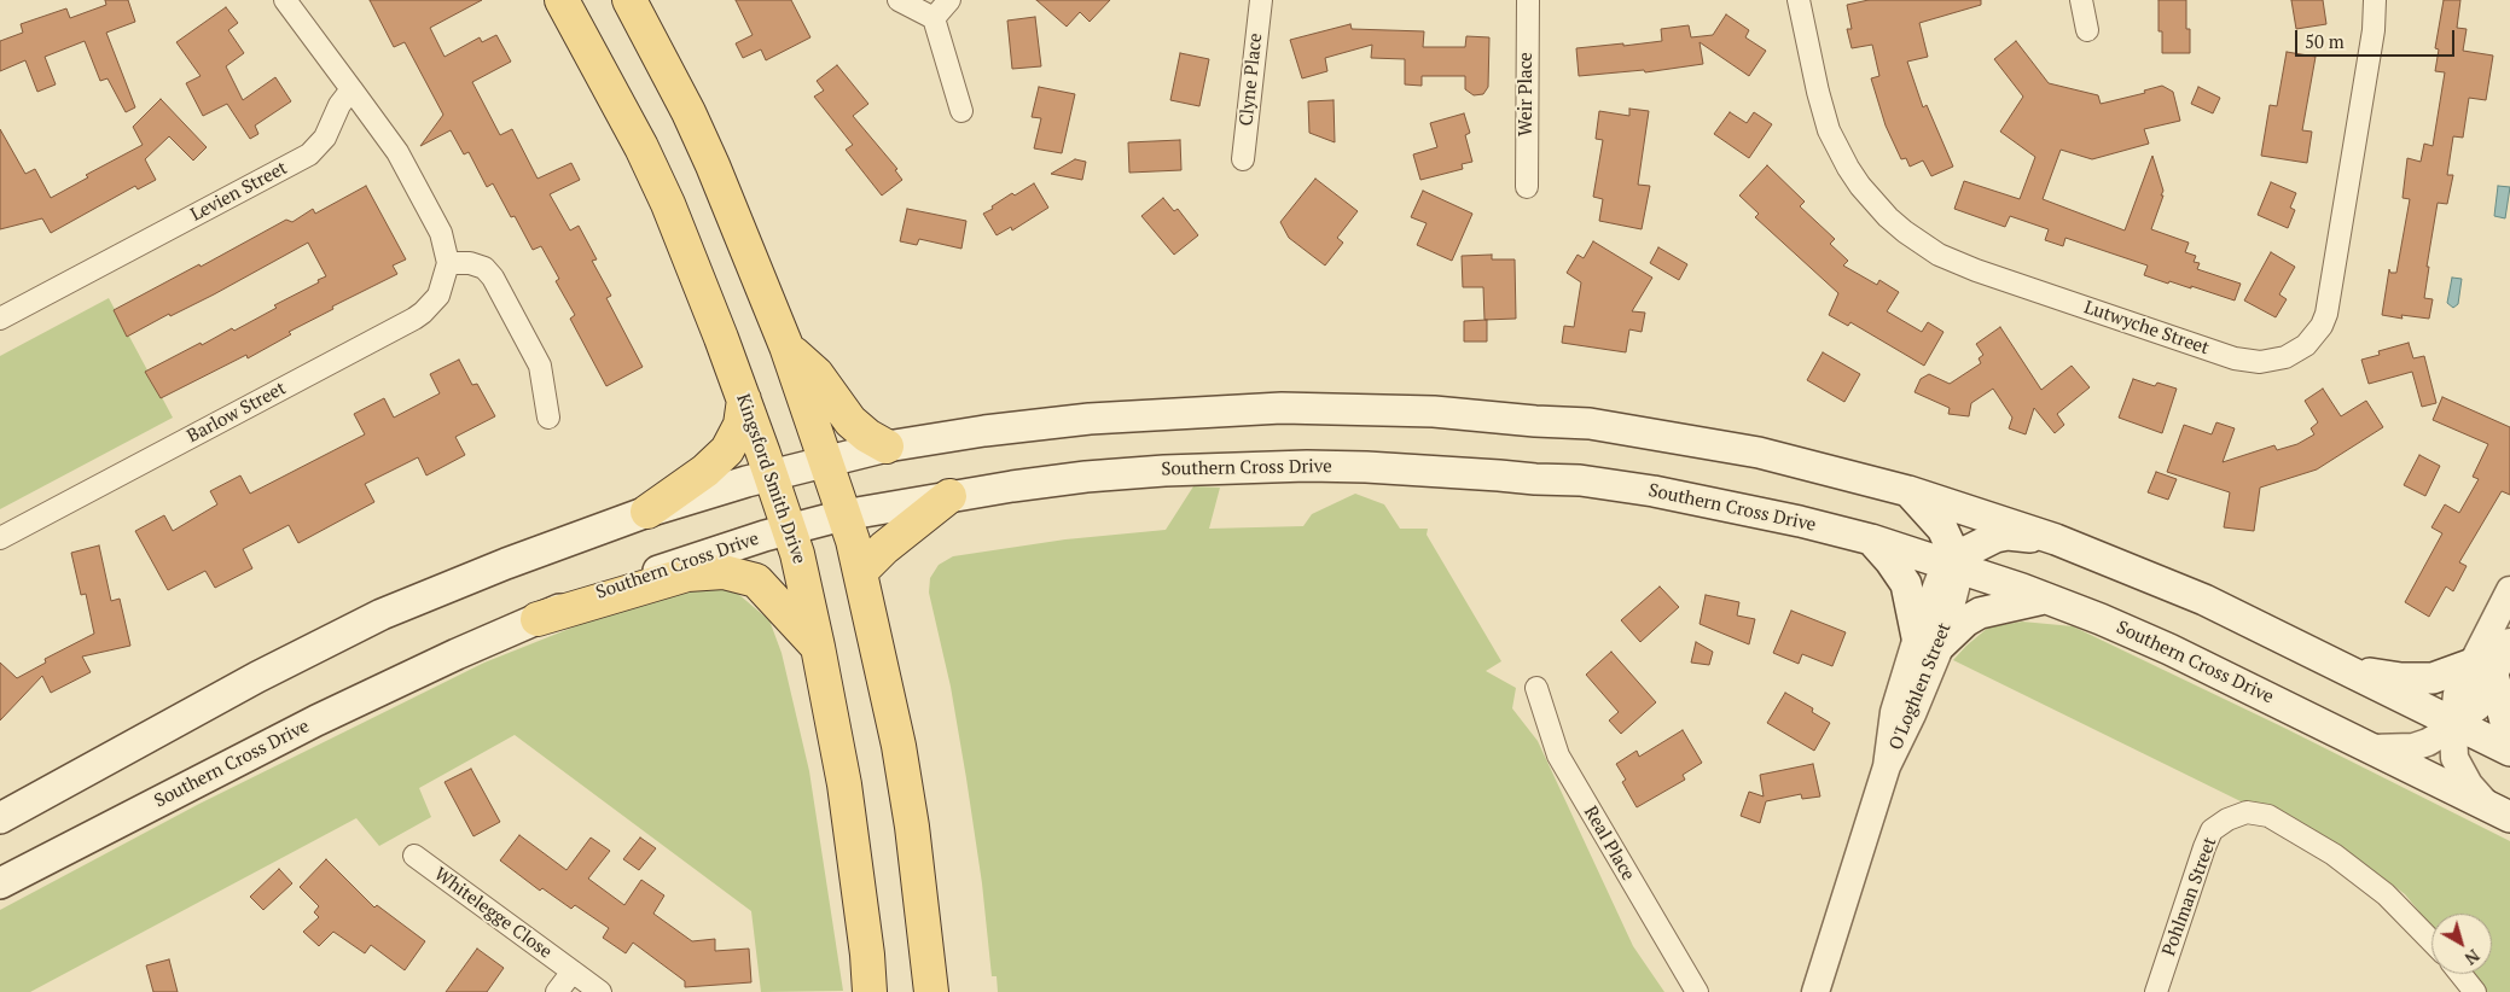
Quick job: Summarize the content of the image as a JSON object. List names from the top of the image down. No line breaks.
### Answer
{"streets":{"main road":["Southern Cross Drive","Kingsford Smith Drive"],"street":["Clyne Place","Weir Place","Levien Street","Lutwyche Street","Barlow Street","O'Loghlen Street","Real Place","Pohlman Street","Whitelegge Close"]},"crossings":[["Southern Cross Drive","Kingsford Smith Drive"],["Southern Cross Drive","O'Loghlen Street"]],"scale_bar":"50 m","north":"bottom right"}
